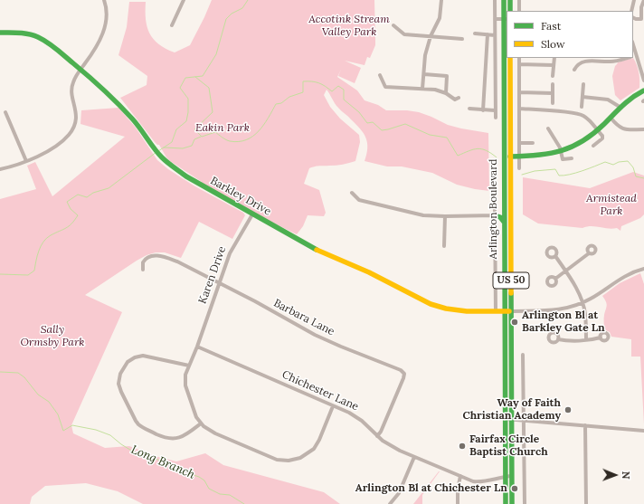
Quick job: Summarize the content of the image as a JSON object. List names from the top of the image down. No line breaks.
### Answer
{"streets":{"main road":["Barkley Drive","Arlington Boulevard","US 50"],"street":["Karen Drive","Barbara Lane","Chichester Lane"]},"crossings":[["Barkley Drive","Arlington Boulevard"],["Barkley Drive","Karen Drive"],["Arlington Boulevard","Chichester Lane"],["Karen Drive","Barbara Lane"],["Karen Drive","Chichester Lane"],["Barbara Lane","Chichester Lane"]],"water":["Long Branch"],"parks":["Accotink Stream Valley Park","Eakin Park","Armistead Park","Sally Ormsby Park"],"places":["Arlington Bl at Barkley Gate Ln","Way of Faith Christian Academy","Fairfax Circle Baptist Church","Arlington Bl at Chichester Ln"],"legend":["Fast","Slow"],"north":"right"}
